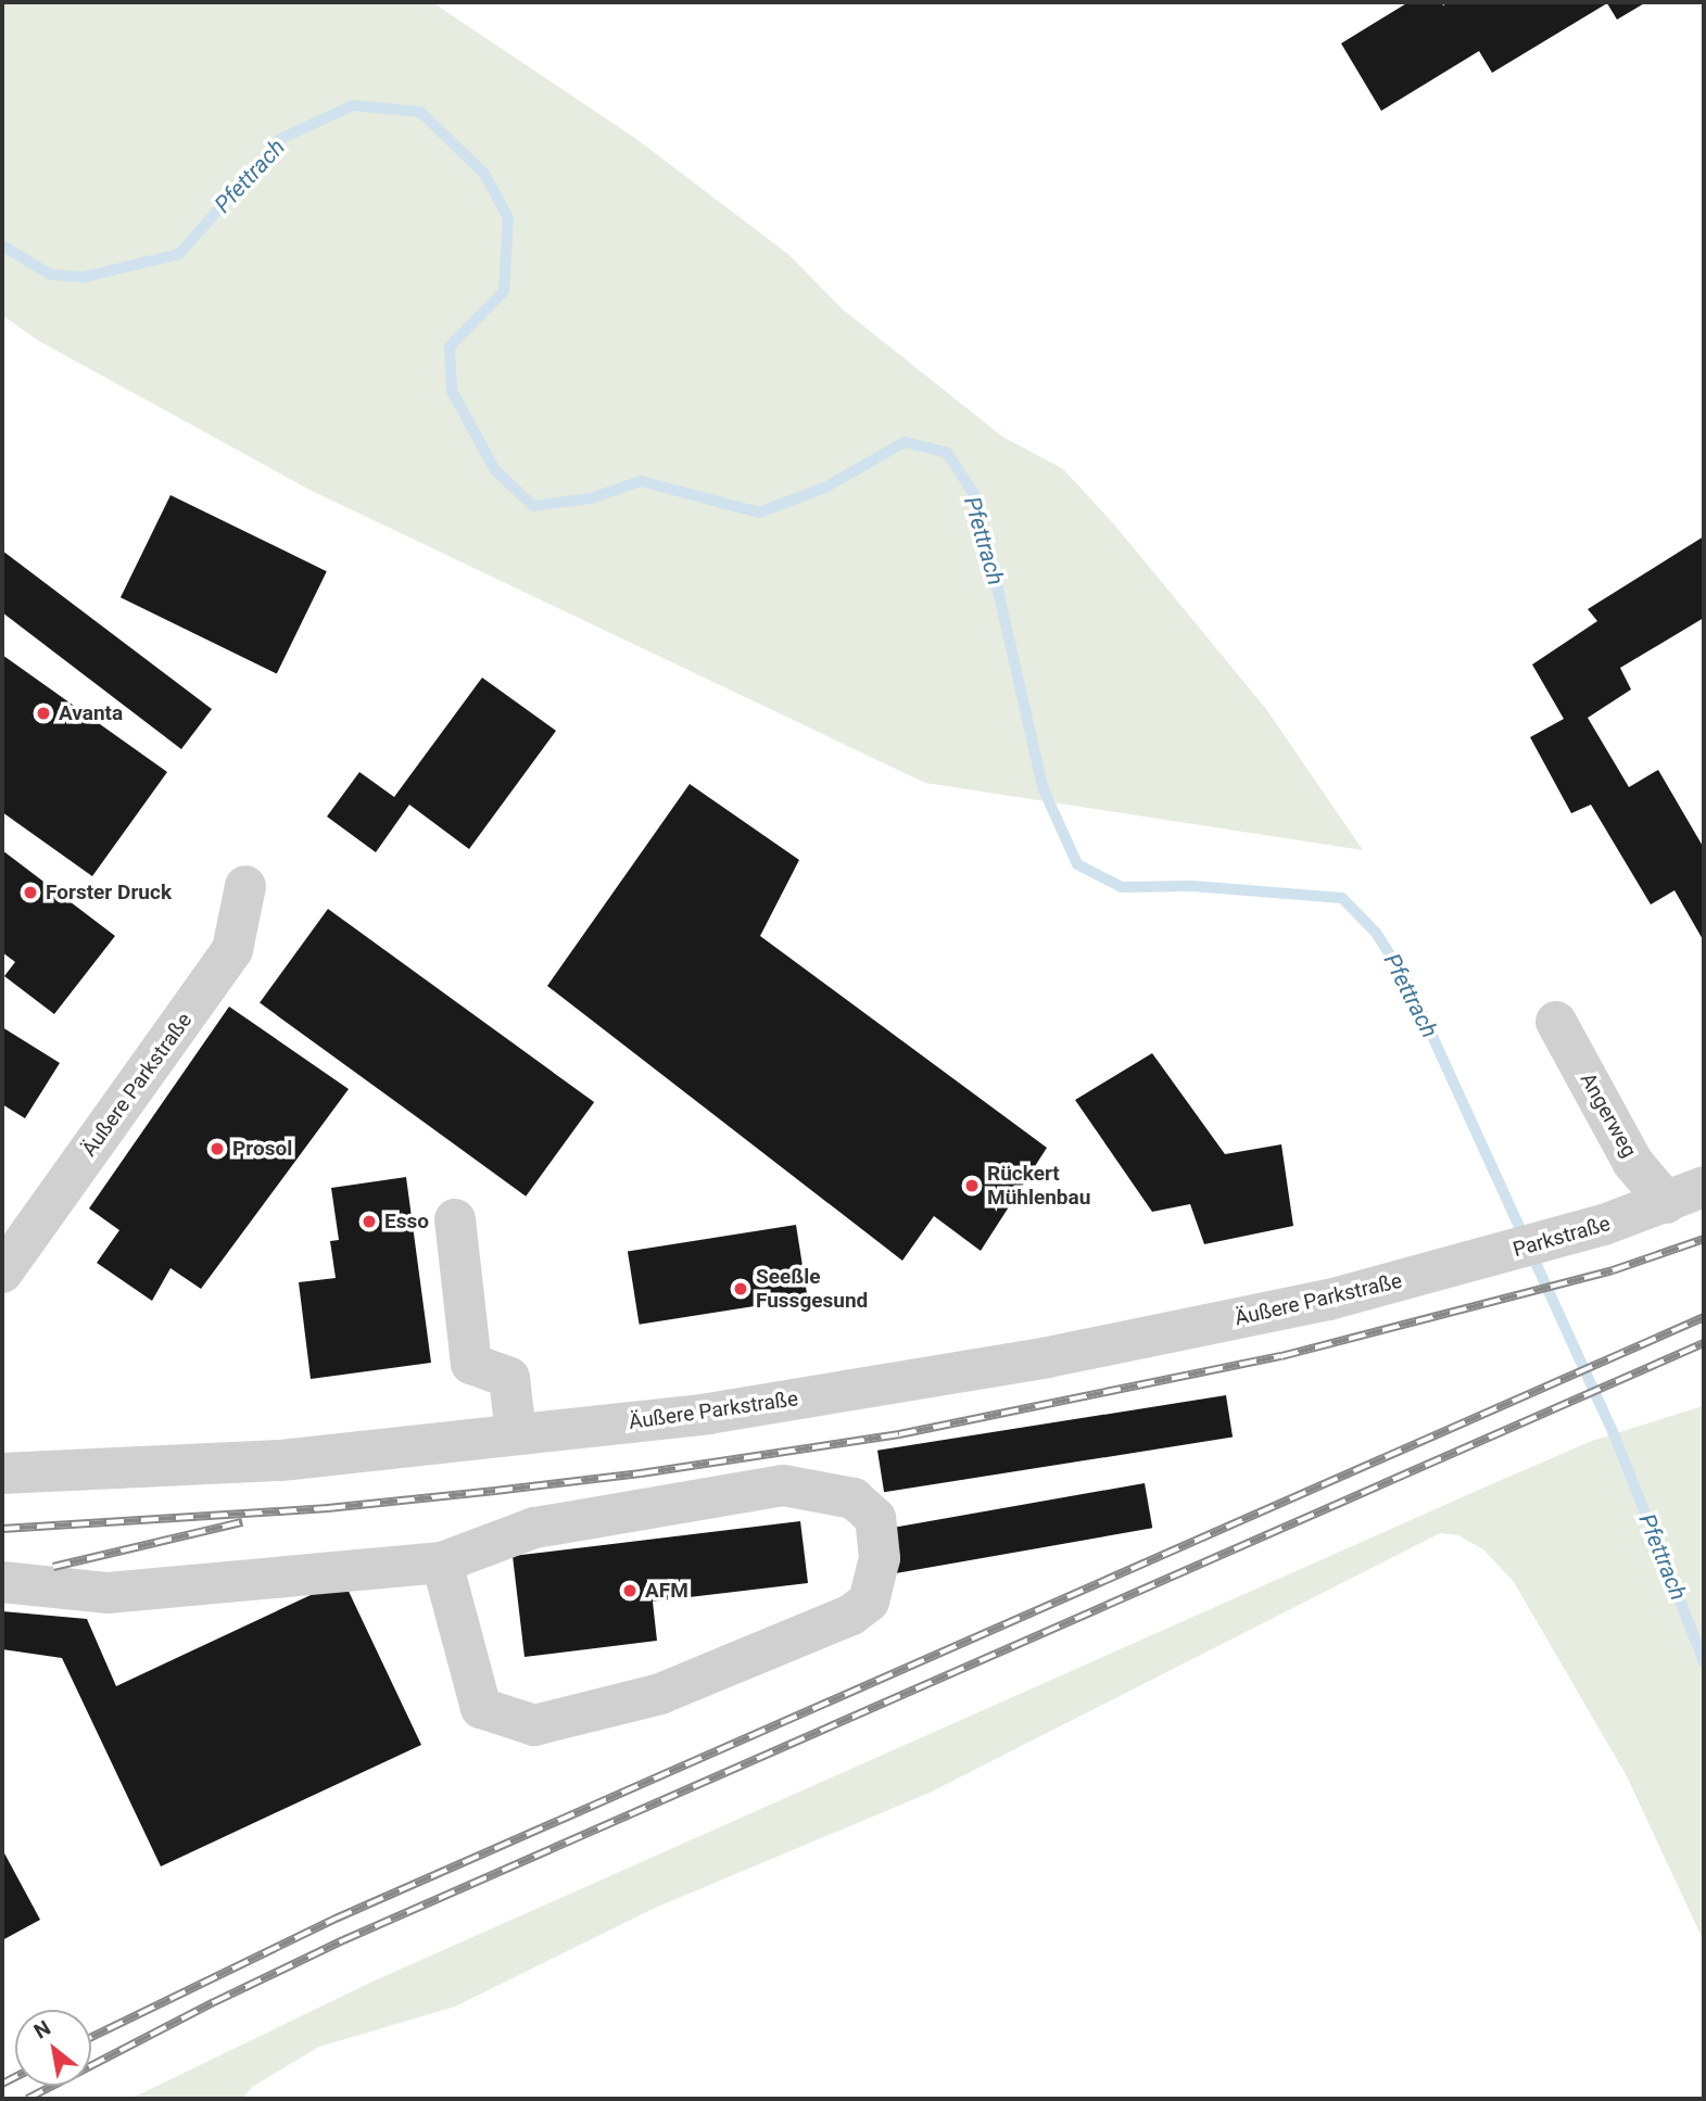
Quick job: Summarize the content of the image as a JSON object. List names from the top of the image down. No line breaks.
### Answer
{"streets":{"street":["Äußere Parkstraße","Angerweg","Parkstraße"]},"crossings":[["Äußere Parkstraße","Parkstraße"],["Angerweg","Parkstraße"]],"water":["Pfettrach"],"places":["Avanta","Forster Druck","Prosol","Rückert Mühlenbau","Esso","Seeßle Fussgesund","AFM"],"north":"top left"}
